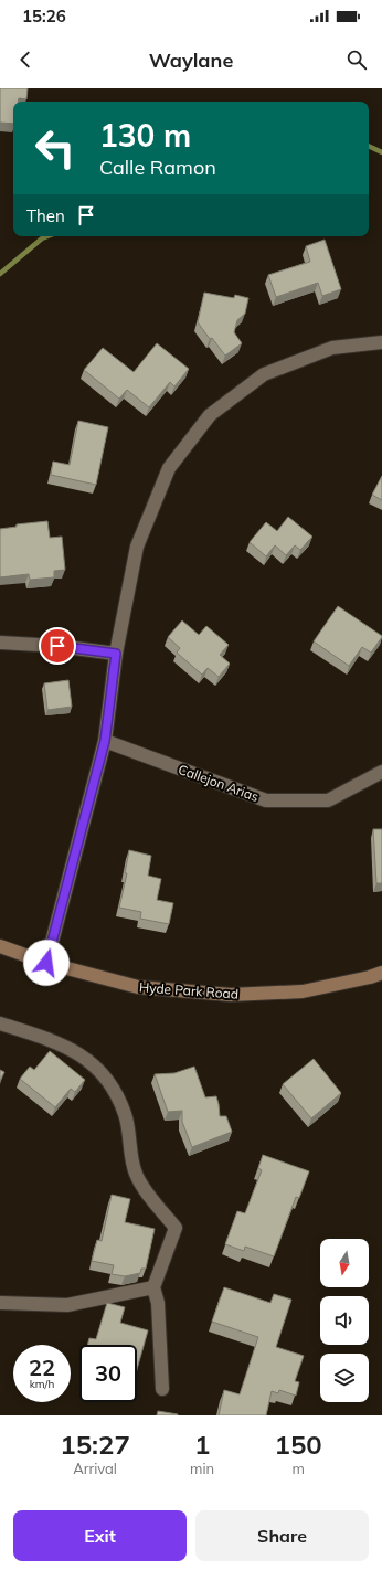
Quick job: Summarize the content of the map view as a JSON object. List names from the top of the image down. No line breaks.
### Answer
{"streets":{"main road":["Hyde Park Road"],"street":["Callejon Arias"]},"north":"bottom","page":{"status":"15:26","header":"Waylane","turn":["130 m","Calle Ramon"],"then":"Then","speed":"22 km/h","limit":"30","eta":["15:27","Arrival","1","min","150","m"],"buttons":["Exit","Share"]}}
